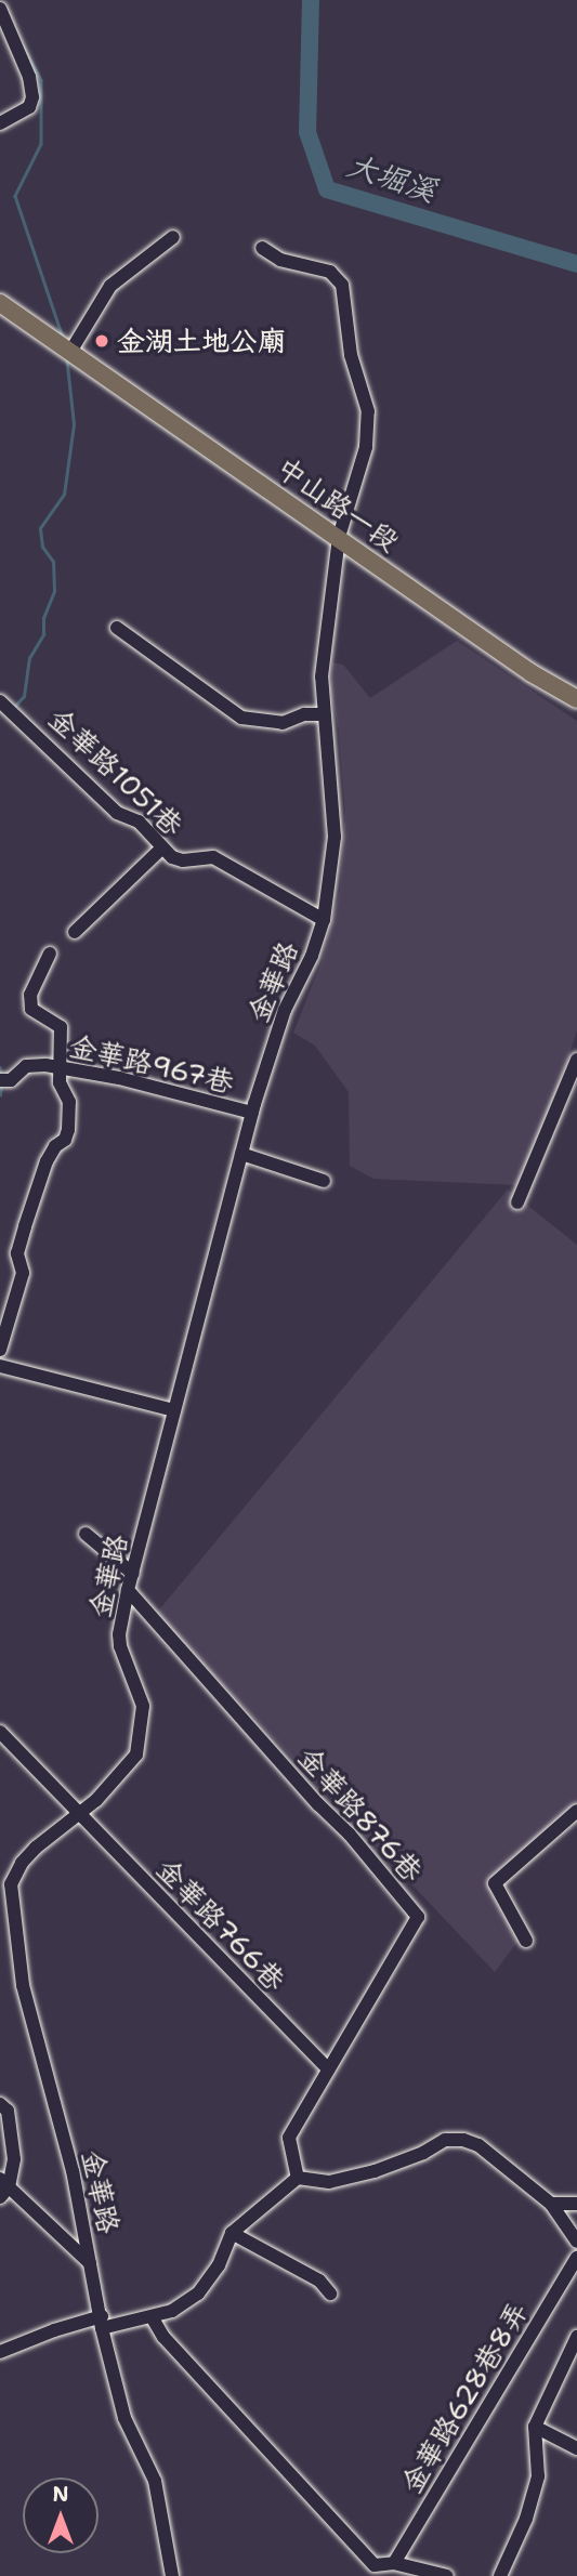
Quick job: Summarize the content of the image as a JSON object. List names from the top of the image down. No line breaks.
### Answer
{"streets":{"main road":["中山路一段"],"street":["金華路1051巷","金華路","金華路967巷","金華路876巷","金華路766巷","金華路628巷8弄"]},"crossings":[["中山路一段","金華路"],["金華路1051巷","金華路"],["金華路","金華路967巷"],["金華路","金華路876巷"],["金華路","金華路766巷"],["金華路876巷","金華路766巷"]],"water":["大堀溪"],"places":["金湖土地公廟"],"north":"top"}
